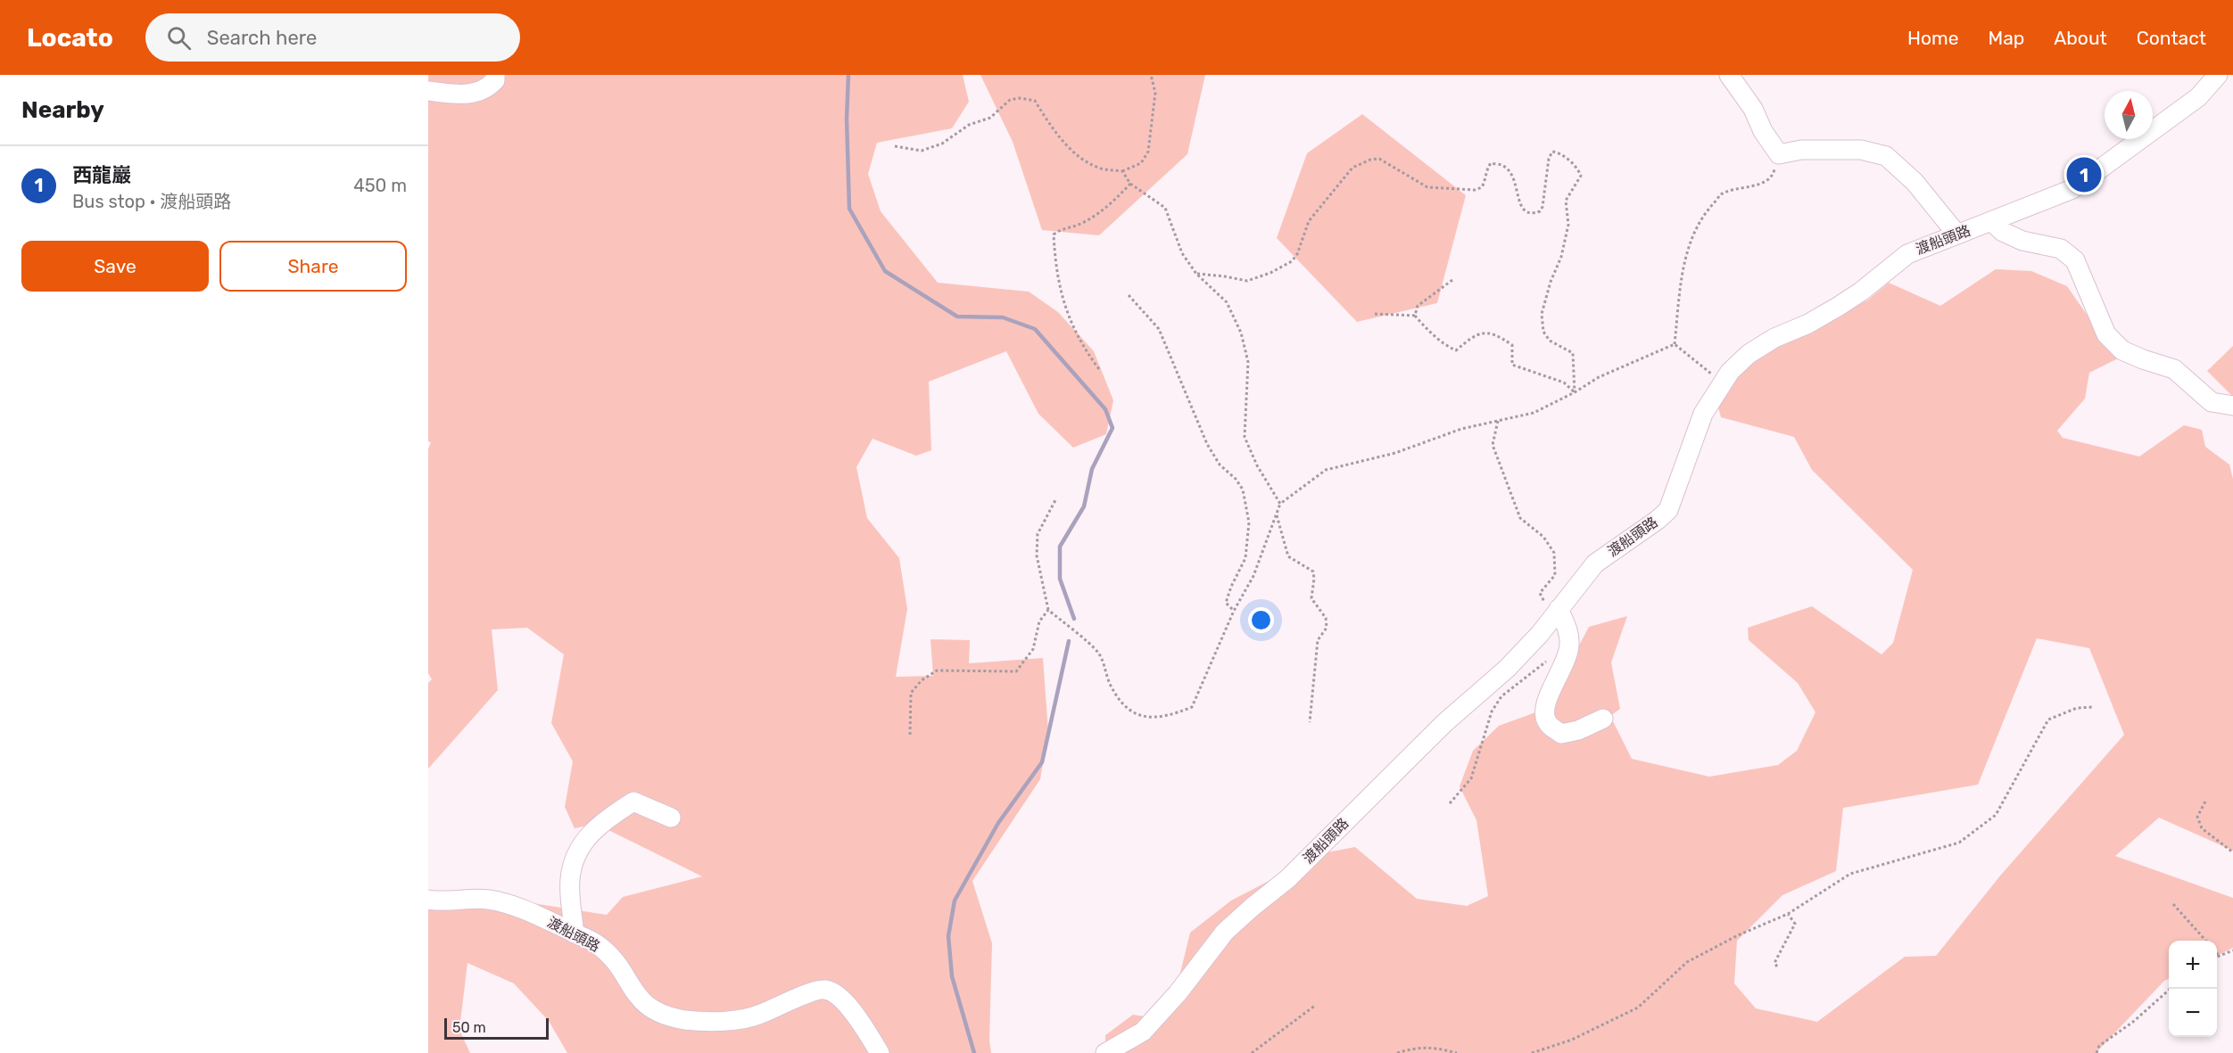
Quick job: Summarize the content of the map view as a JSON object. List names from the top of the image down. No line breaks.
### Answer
{"streets":{"street":["渡船頭路"]},"scale_bar":"50 m","north":"top","page":{"header":"Locato","search":"Search here","nav":["Home","Map","About","Contact"],"heading":"Nearby","list":[{"mark":"1","name":"西龍巖","note":"Bus stop · 渡船頭路","value":"450 m"}],"pins":"1","buttons":["Save","Share"],"map_buttons":["+","−"],"scale":"50 m"}}
